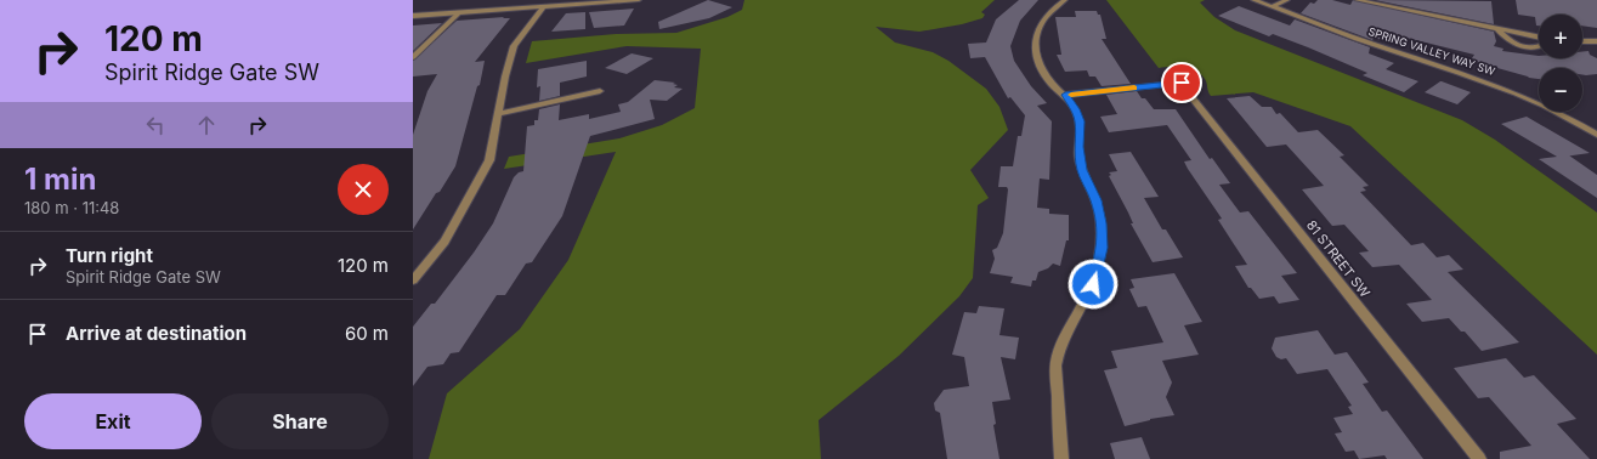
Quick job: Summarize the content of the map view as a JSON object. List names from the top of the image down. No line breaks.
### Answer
{"streets":{"street":["SPRING VALLEY WAY SW","81 STREET SW"]},"page":{"turn":["120 m","Spirit Ridge Gate SW"],"map_buttons":["+","−"],"heading":["1 min","180 m · 11:48"],"list":[{"name":"Turn right","note":"Spirit Ridge Gate SW","value":"120 m"},{"name":"Arrive at destination","value":"60 m"}],"buttons":["Exit","Share"]}}
